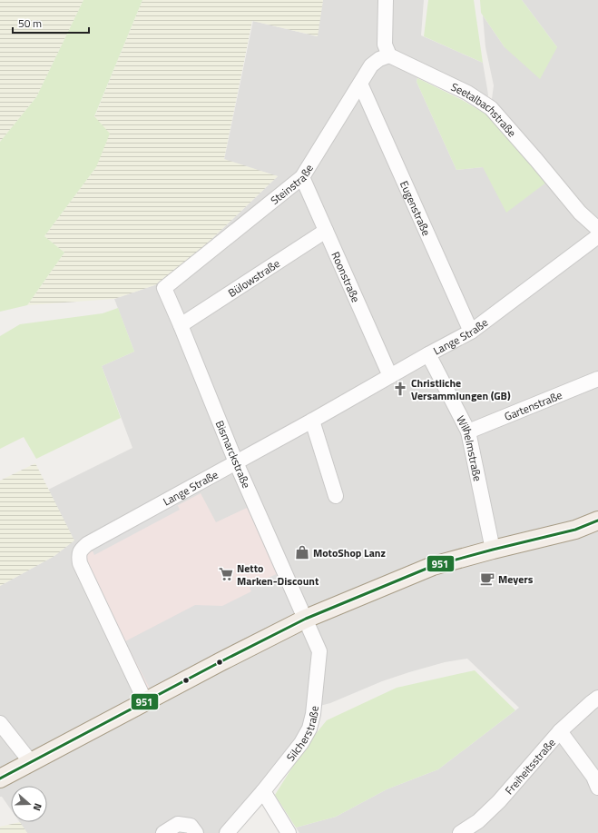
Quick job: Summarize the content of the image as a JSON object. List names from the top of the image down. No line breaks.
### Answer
{"streets":{"street":["Seetalbachstraße","Steinstraße","Eugenstraße","Roonstraße","Bülowstraße","Lange Straße","Gartenstraße","Wilhelmstraße","Bismarckstraße","Silcherstraße","Freiheitsstraße"]},"crossings":[["Seetalbachstraße","Steinstraße"],["Steinstraße","Eugenstraße"],["Steinstraße","Roonstraße"],["Steinstraße","Bismarckstraße"],["Eugenstraße","Lange Straße"],["Roonstraße","Bülowstraße"],["Roonstraße","Lange Straße"],["Bülowstraße","Bismarckstraße"],["Lange Straße","Wilhelmstraße"],["Lange Straße","Bismarckstraße"],["Gartenstraße","Wilhelmstraße"],["Bismarckstraße","Silcherstraße"]],"places":{"church":["Christliche Versammlungen (GB)"],"shop":["MotoShop Lanz"],"supermarket":["Netto Marken-Discount"],"cafe":["Meyers"]},"lines":["transit line 951"],"scale_bar":"50 m","north":"right"}
